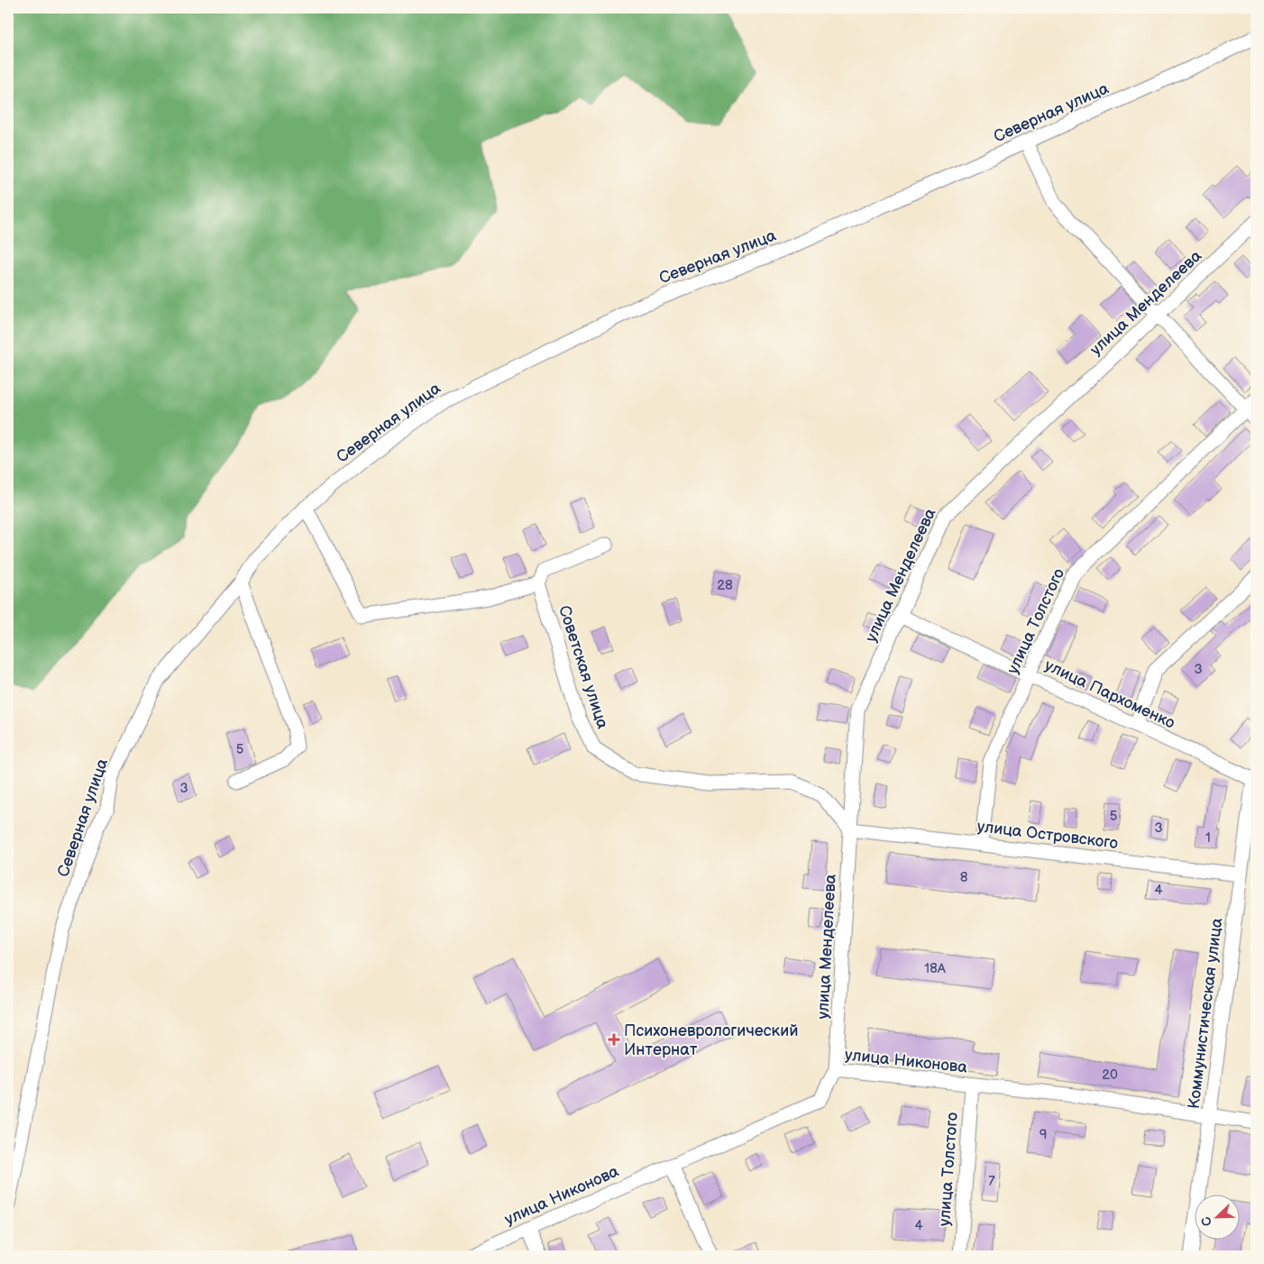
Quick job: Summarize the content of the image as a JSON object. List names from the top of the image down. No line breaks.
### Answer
{"streets":{"street":["Северная улица","улица Менделеева","улица Толстого","Советская улица","улица Пархоменко","улица Островского","Коммунистическая улица","улица Никонова"]},"crossings":[["улица Менделеева","Советская улица"],["улица Менделеева","улица Пархоменко"],["улица Менделеева","улица Островского"],["улица Менделеева","улица Никонова"],["улица Толстого","улица Пархоменко"],["улица Толстого","улица Островского"],["улица Толстого","улица Никонова"],["Советская улица","улица Островского"],["улица Пархоменко","Коммунистическая улица"],["улица Островского","Коммунистическая улица"],["Коммунистическая улица","улица Никонова"]],"places":{"health":["Психоневрологический Интернат"]},"house_numbers":["28","3","5","3","5","3","1","8","4","18А","20","9","7","4"],"north":"bottom left"}
